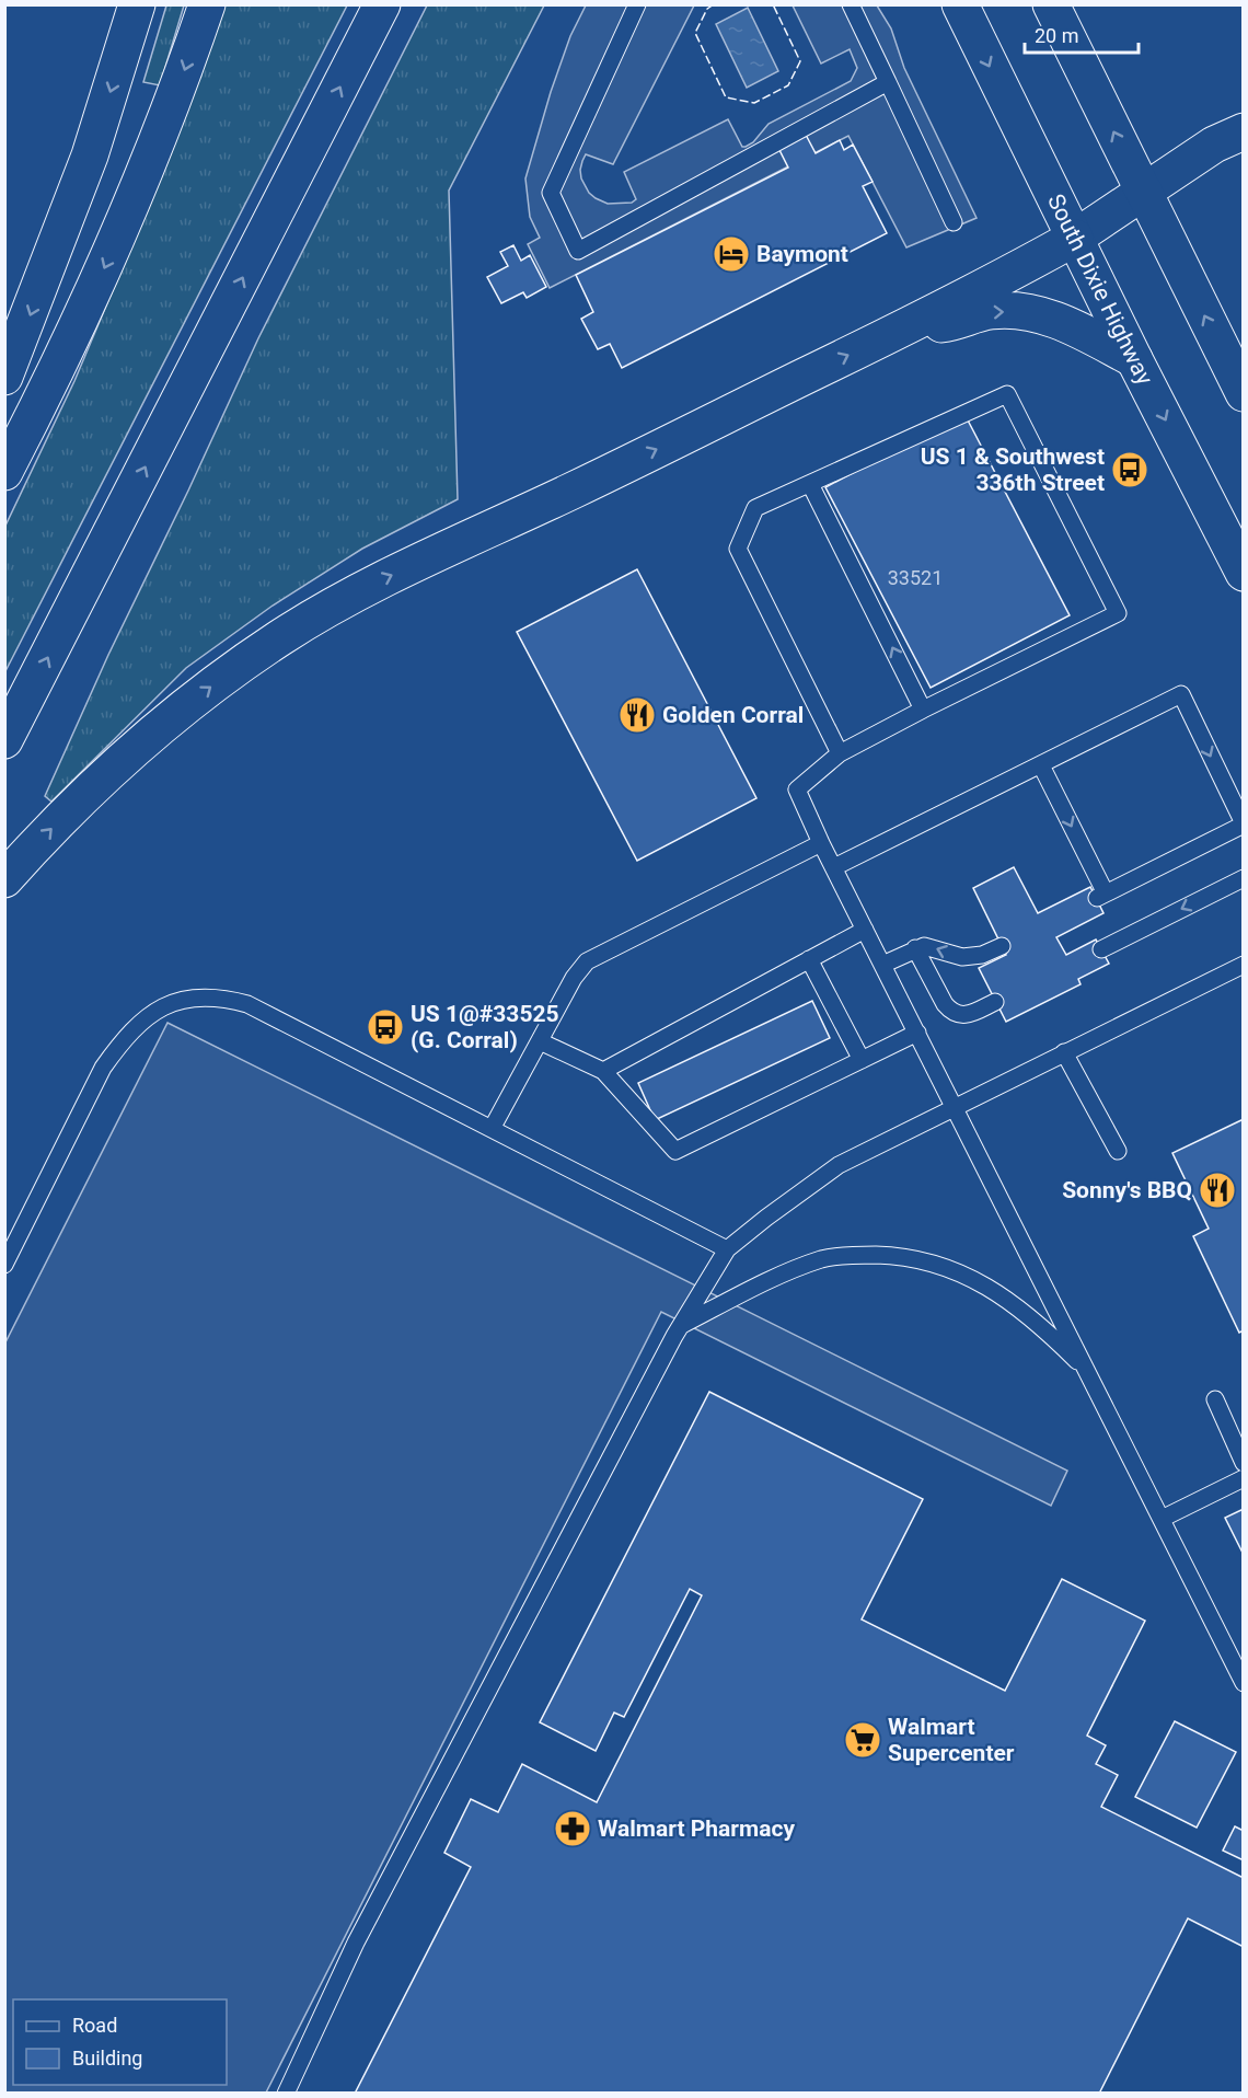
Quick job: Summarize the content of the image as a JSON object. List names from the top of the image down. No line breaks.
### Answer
{"streets":{"main road":["South Dixie Highway"]},"places":{"hotel":["Baymont"],"bus stop":["US 1 & Southwest 336th Street","US 1@#33525 (G. Corral)"],"restaurant":["Golden Corral","Sonny's BBQ"],"supermarket":["Walmart Supercenter"],"pharmacy":["Walmart Pharmacy"]},"house_numbers":["33521"],"legend":["Road","Building"],"scale_bar":"20 m"}
